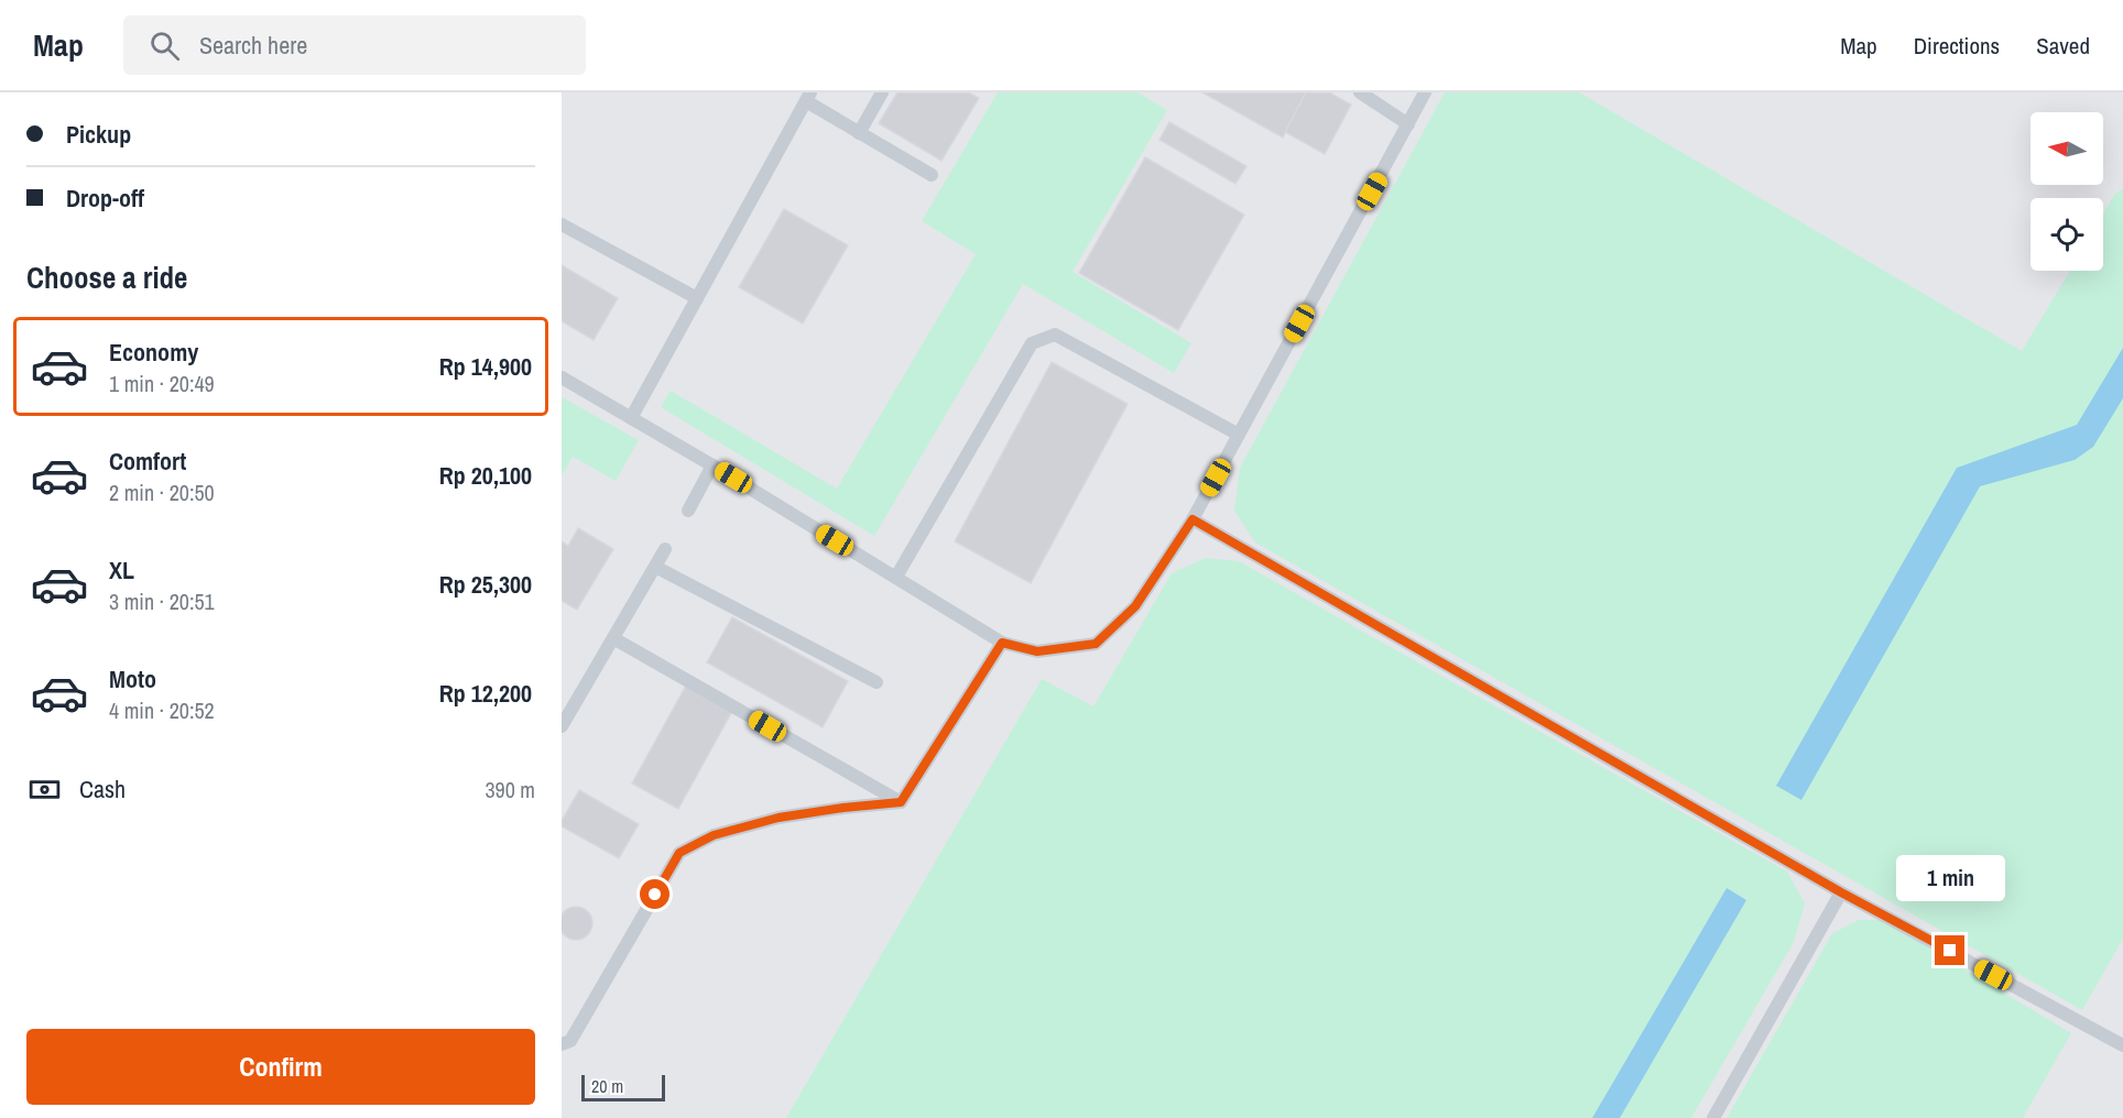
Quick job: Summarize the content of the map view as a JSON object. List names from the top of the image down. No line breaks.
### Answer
{"scale_bar":"20 m","north":"left","page":{"header":"Map","search":"Search here","nav":["Map","Directions","Saved"],"banner":["Pickup","Drop-off"],"heading":"Choose a ride","list":[{"name":"Economy","note":"1 min · 20:49","value":"Rp 14,900"},{"name":"Comfort","note":"2 min · 20:50","value":"Rp 20,100"},{"name":"XL","note":"3 min · 20:51","value":"Rp 25,300"},{"name":"Moto","note":"4 min · 20:52","value":"Rp 12,200"}],"pay":["Cash","390 m"],"bubble":"1 min","buttons":"Confirm","scale":"20 m"}}
